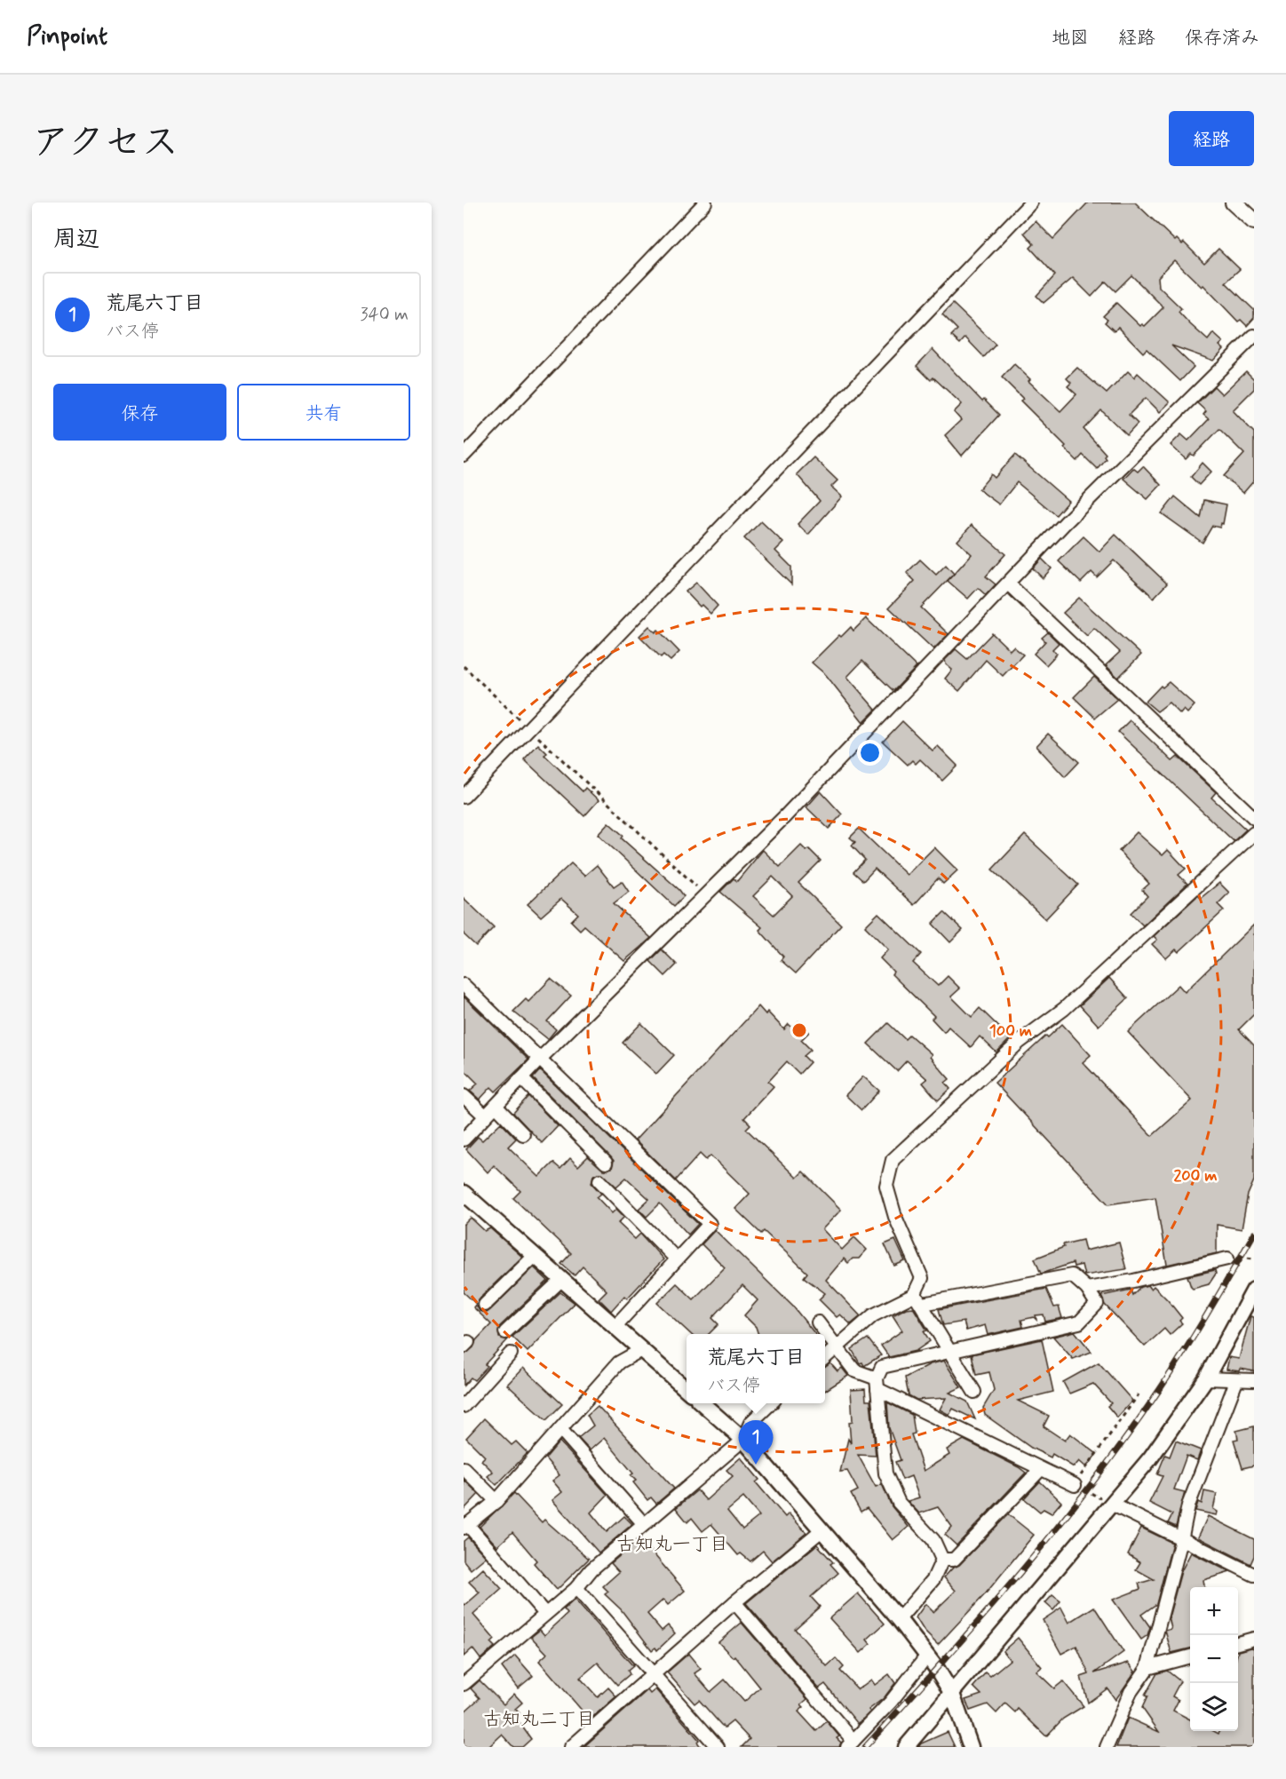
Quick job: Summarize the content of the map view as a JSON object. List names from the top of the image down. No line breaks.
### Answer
{"districts":["古知丸一丁目","古知丸二丁目"],"page":{"header":"Pinpoint","nav":["地図","経路","保存済み"],"title":"アクセス","buttons":["経路",["保存","共有"]],"heading":"周辺","list":[{"mark":"1","name":"荒尾六丁目","note":"バス停","value":"340 m"}],"popup":["荒尾六丁目","バス停"],"pins":"1","map_buttons":["+","−"]},"rings":["100 m","200 m"]}
